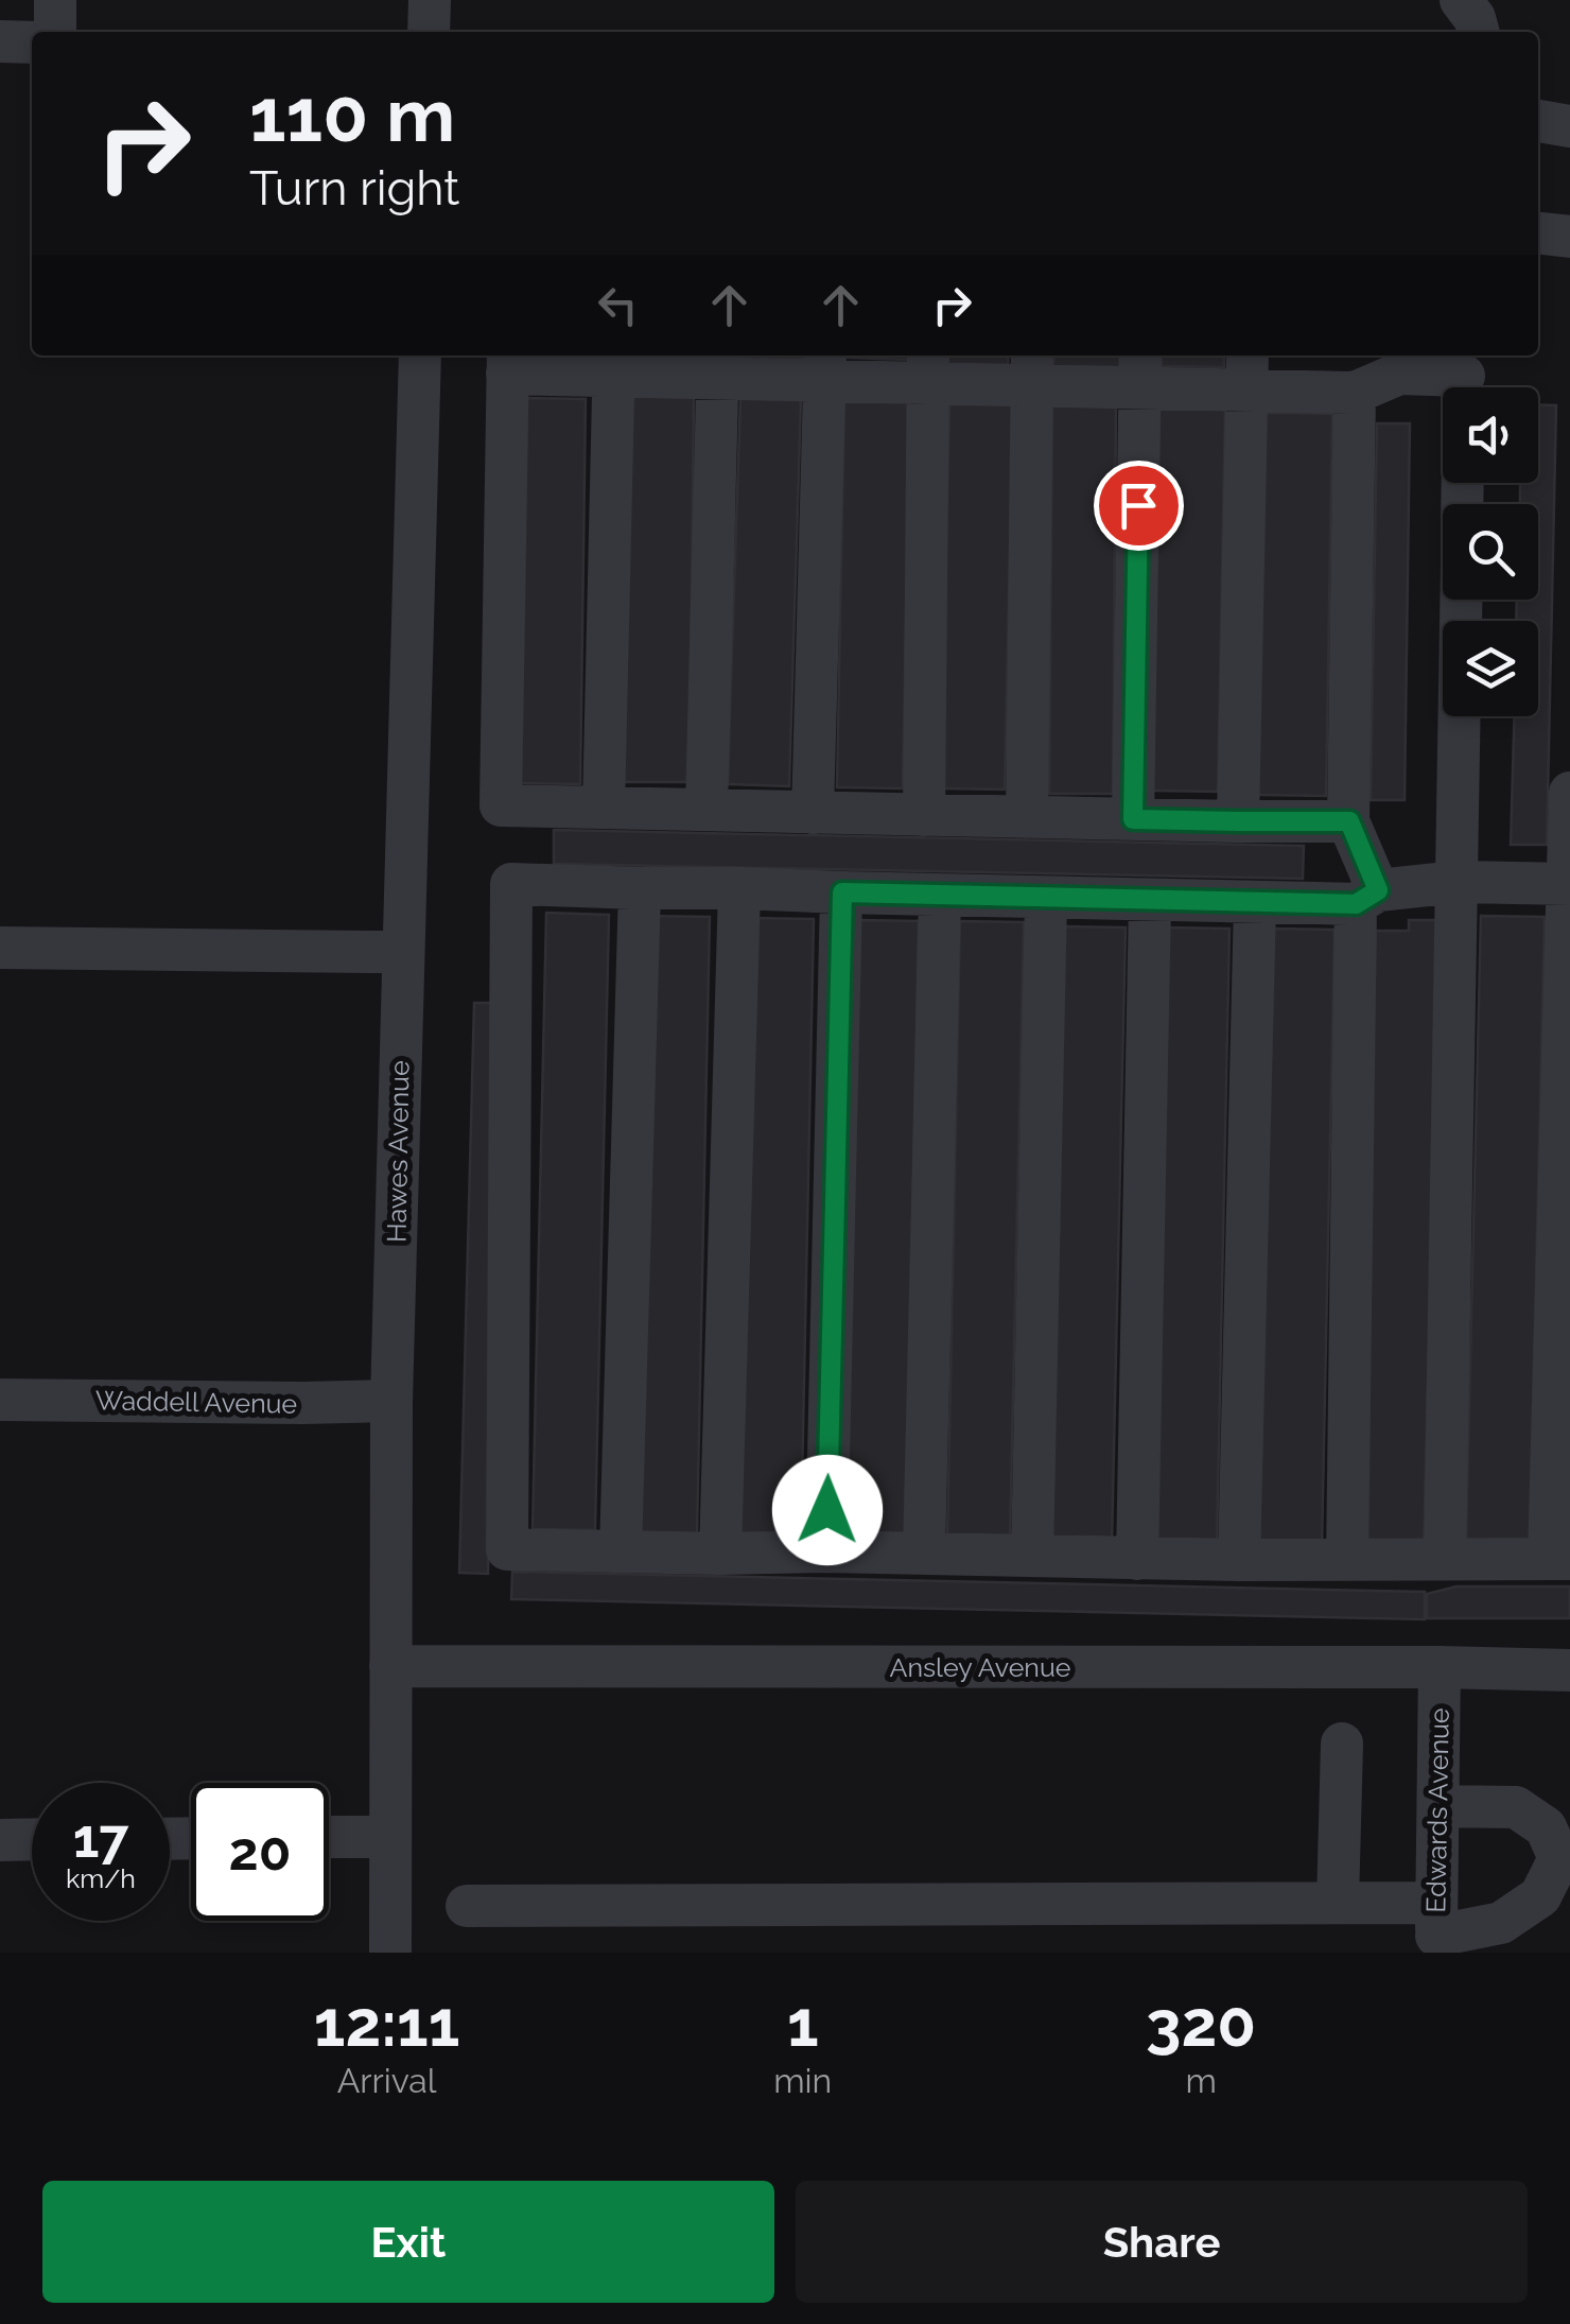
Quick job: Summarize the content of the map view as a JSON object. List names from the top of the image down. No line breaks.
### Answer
{"streets":{"street":["Hawes Avenue","Waddell Avenue","Ansley Avenue","Edwards Avenue"]},"crossings":[["Hawes Avenue","Waddell Avenue"],["Hawes Avenue","Ansley Avenue"],["Ansley Avenue","Edwards Avenue"]],"page":{"turn":["110 m","Turn right"],"speed":"17 km/h","limit":"20","eta":["12:11","Arrival","1","min","320","m"],"buttons":["Exit","Share"]}}
